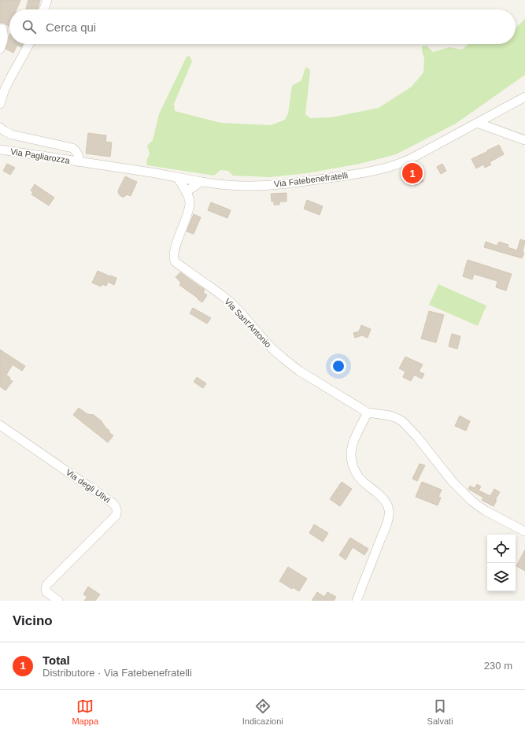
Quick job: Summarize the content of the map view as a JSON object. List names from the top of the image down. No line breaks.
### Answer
{"streets":{"street":["Via Pagliarozza","Via Fatebenefratelli","Via Sant'Antonio","Via degli Ulivi"]},"crossings":[["Via Pagliarozza","Via Fatebenefratelli"],["Via Fatebenefratelli","Via Sant'Antonio"]],"page":{"search":"Cerca qui","pins":"1","heading":"Vicino","list":[{"mark":"1","name":"Total","note":"Distributore · Via Fatebenefratelli","value":"230 m"}],"nav":["Mappa","Indicazioni","Salvati"]}}
